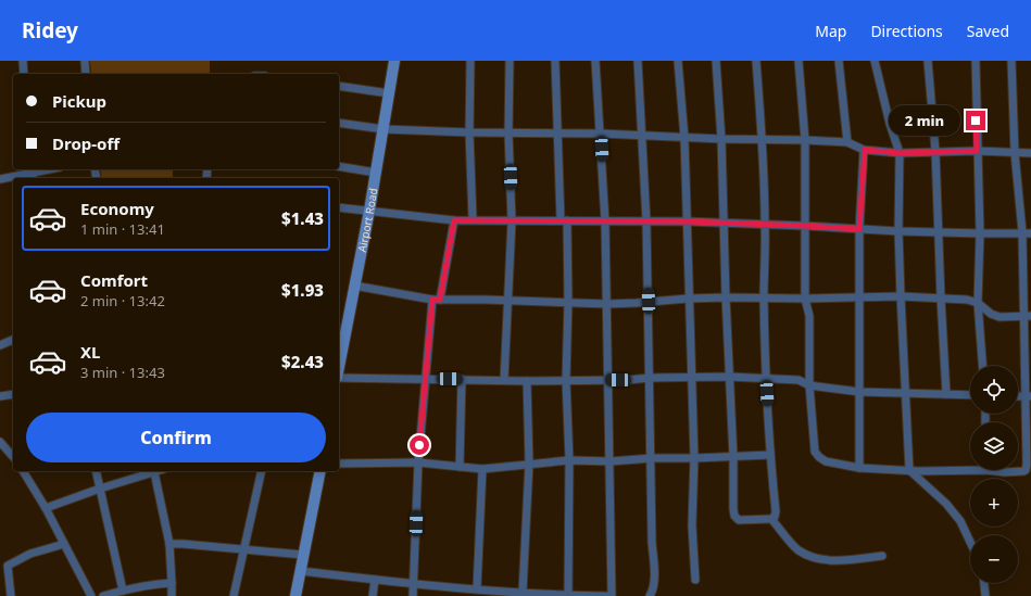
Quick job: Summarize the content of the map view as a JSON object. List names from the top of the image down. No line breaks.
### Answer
{"streets":{"main road":["Airport Road"]},"page":{"header":"Ridey","nav":["Map","Directions","Saved"],"banner":["Pickup","Drop-off"],"bubble":"2 min","list":[{"name":"Economy","note":"1 min · 13:41","value":"$1.43"},{"name":"Comfort","note":"2 min · 13:42","value":"$1.93"},{"name":"XL","note":"3 min · 13:43","value":"$2.43"}],"map_buttons":["+","−"],"buttons":"Confirm"}}
